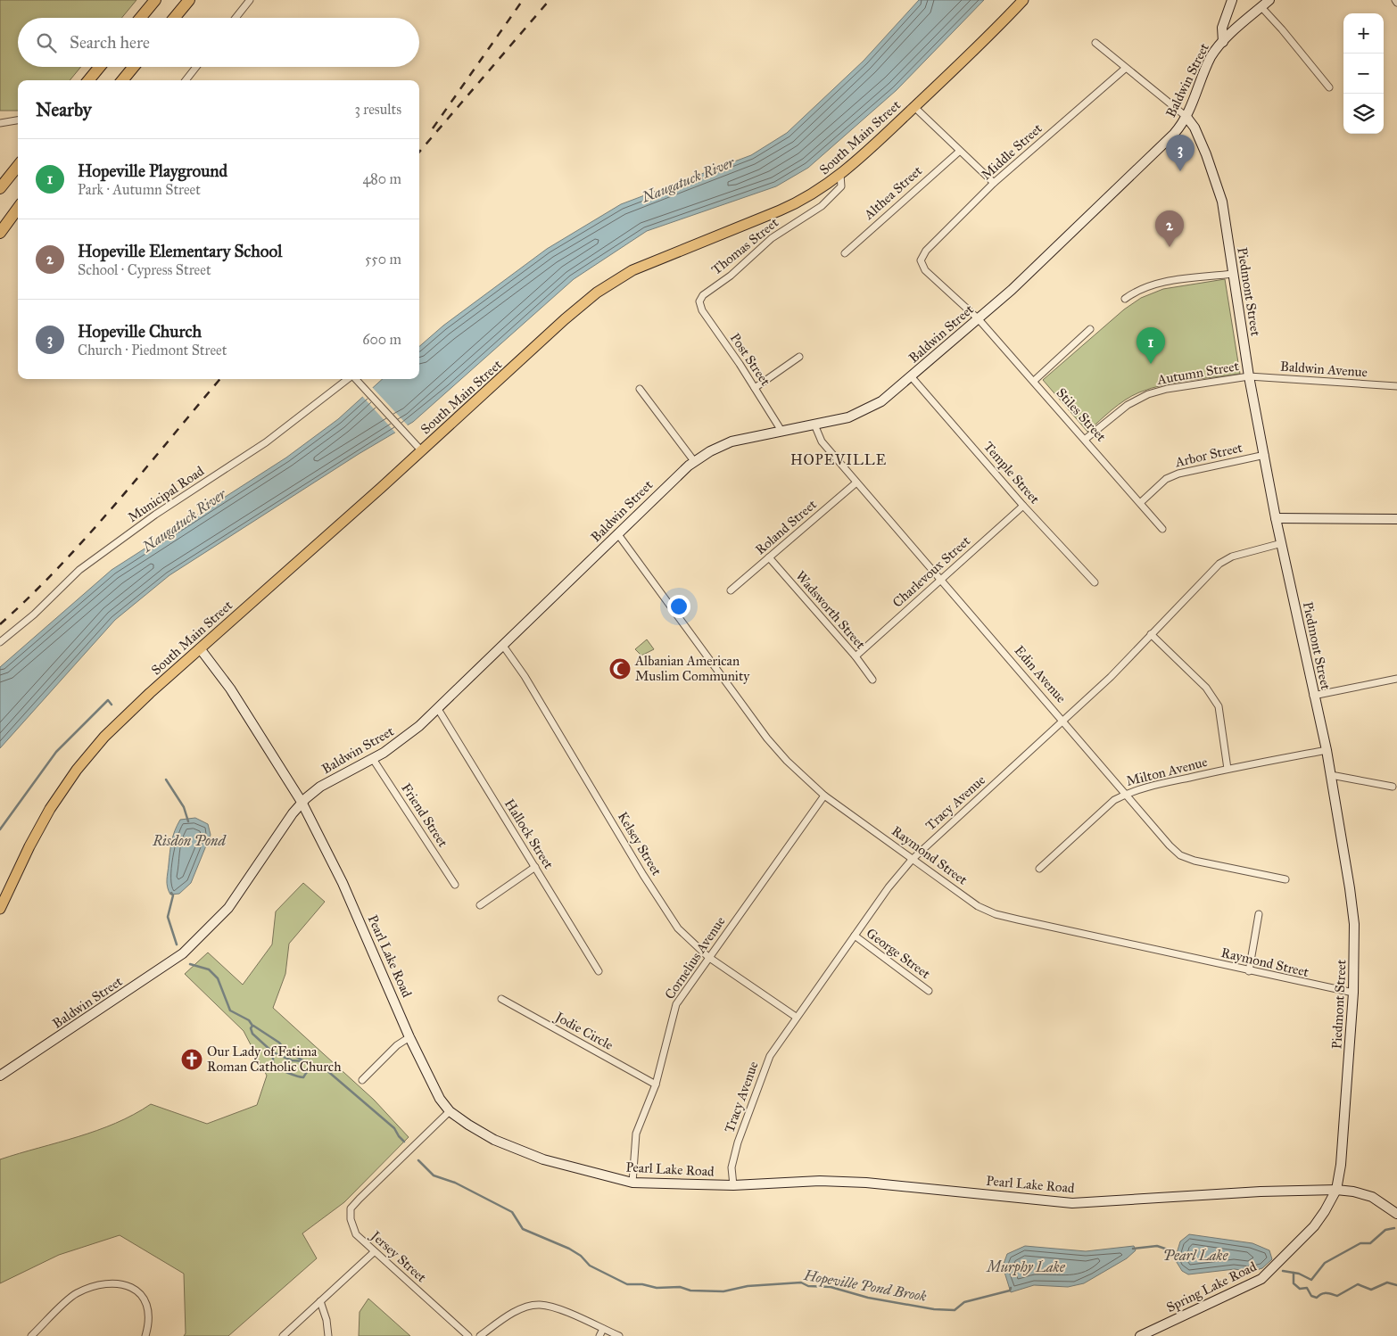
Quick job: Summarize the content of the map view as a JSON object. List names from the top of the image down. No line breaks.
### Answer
{"streets":{"main road":["Baldwin Street","South Main Street","Piedmont Street","Pearl Lake Road","Spring Lake Road"],"street":["Middle Street","Althea Street","Thomas Street","Post Street","Baldwin Avenue","Autumn Street","Stiles Street","Arbor Street","Temple Street","Municipal Road","Roland Street","Charlevoux Street","Wadsworth Street","Edin Avenue","Milton Avenue","Tracy Avenue","Friend Street","Hallock Street","Kelsey Street","Raymond Street","George Street","Cornelius Avenue","Jodie Circle","Jersey Street"]},"crossings":[["Baldwin Street","Piedmont Street"],["Baldwin Street","Post Street"],["Baldwin Street","Stiles Street"],["Baldwin Street","Temple Street"],["Baldwin Street","Edin Avenue"],["Baldwin Street","Friend Street"],["Baldwin Street","Hallock Street"],["Baldwin Street","Kelsey Street"],["Baldwin Street","Raymond Street"],["Baldwin Street","Pearl Lake Road"],["South Main Street","Thomas Street"],["South Main Street","Pearl Lake Road"],["Middle Street","Stiles Street"],["Thomas Street","Post Street"],["Piedmont Street","Baldwin Avenue"],["Piedmont Street","Autumn Street"],["Piedmont Street","Arbor Street"],["Piedmont Street","Milton Avenue"],["Piedmont Street","Tracy Avenue"],["Piedmont Street","Raymond Street"],["Piedmont Street","Pearl Lake Road"],["Piedmont Street","Spring Lake Road"],["Baldwin Avenue","Autumn Street"],["Autumn Street","Stiles Street"],["Stiles Street","Arbor Street"],["Temple Street","Charlevoux Street"],["Roland Street","Wadsworth Street"],["Roland Street","Edin Avenue"],["Charlevoux Street","Wadsworth Street"],["Charlevoux Street","Edin Avenue"],["Edin Avenue","Milton Avenue"],["Edin Avenue","Tracy Avenue"],["Tracy Avenue","Kelsey Street"],["Tracy Avenue","Raymond Street"],["Tracy Avenue","George Street"],["Tracy Avenue","Pearl Lake Road"],["Kelsey Street","Cornelius Avenue"],["Raymond Street","Cornelius Avenue"],["Pearl Lake Road","Cornelius Avenue"],["Pearl Lake Road","Jersey Street"],["Pearl Lake Road","Spring Lake Road"],["Cornelius Avenue","Jodie Circle"]],"districts":["HOPEVILLE"],"water":["Naugatuck River","Risdon Pond","Pearl Lake","Murphy Lake","Hopeville Pond Brook"],"places":{"mosque":["Albanian American Muslim Community"],"church":["Our Lady of Fatima Roman Catholic Church"]},"page":{"map_buttons":["+","−"],"search":"Search here","heading":["Nearby","3 results"],"pins":["3","2","1"],"list":[{"mark":"1","name":"Hopeville Playground","note":"Park · Autumn Street","value":"480 m"},{"mark":"2","name":"Hopeville Elementary School","note":"School · Cypress Street","value":"550 m"},{"mark":"3","name":"Hopeville Church","note":"Church · Piedmont Street","value":"600 m"}]}}
